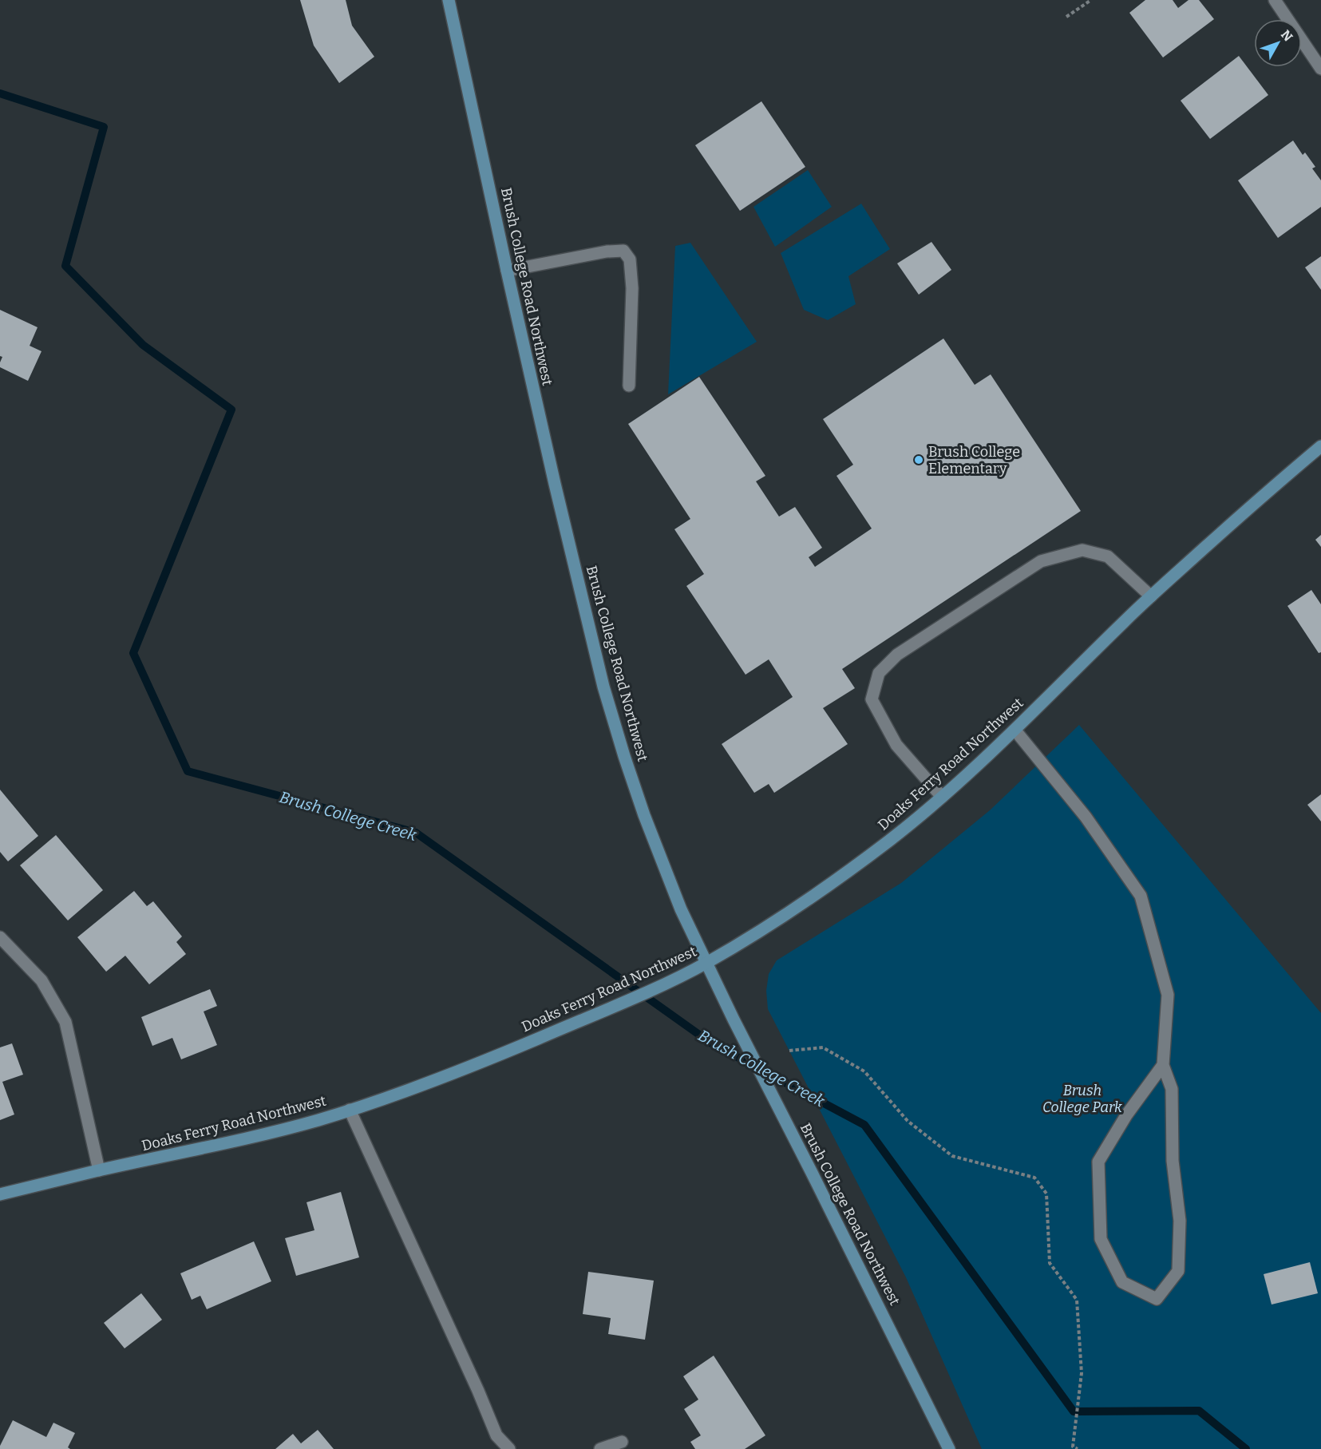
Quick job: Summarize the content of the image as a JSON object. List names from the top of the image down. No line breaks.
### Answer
{"streets":{"main road":["Brush College Road Northwest","Doaks Ferry Road Northwest"]},"crossings":[["Brush College Road Northwest","Doaks Ferry Road Northwest"]],"water":["Brush College Creek"],"parks":["Brush College Park"],"places":["Brush College Elementary"],"north":"top right"}
